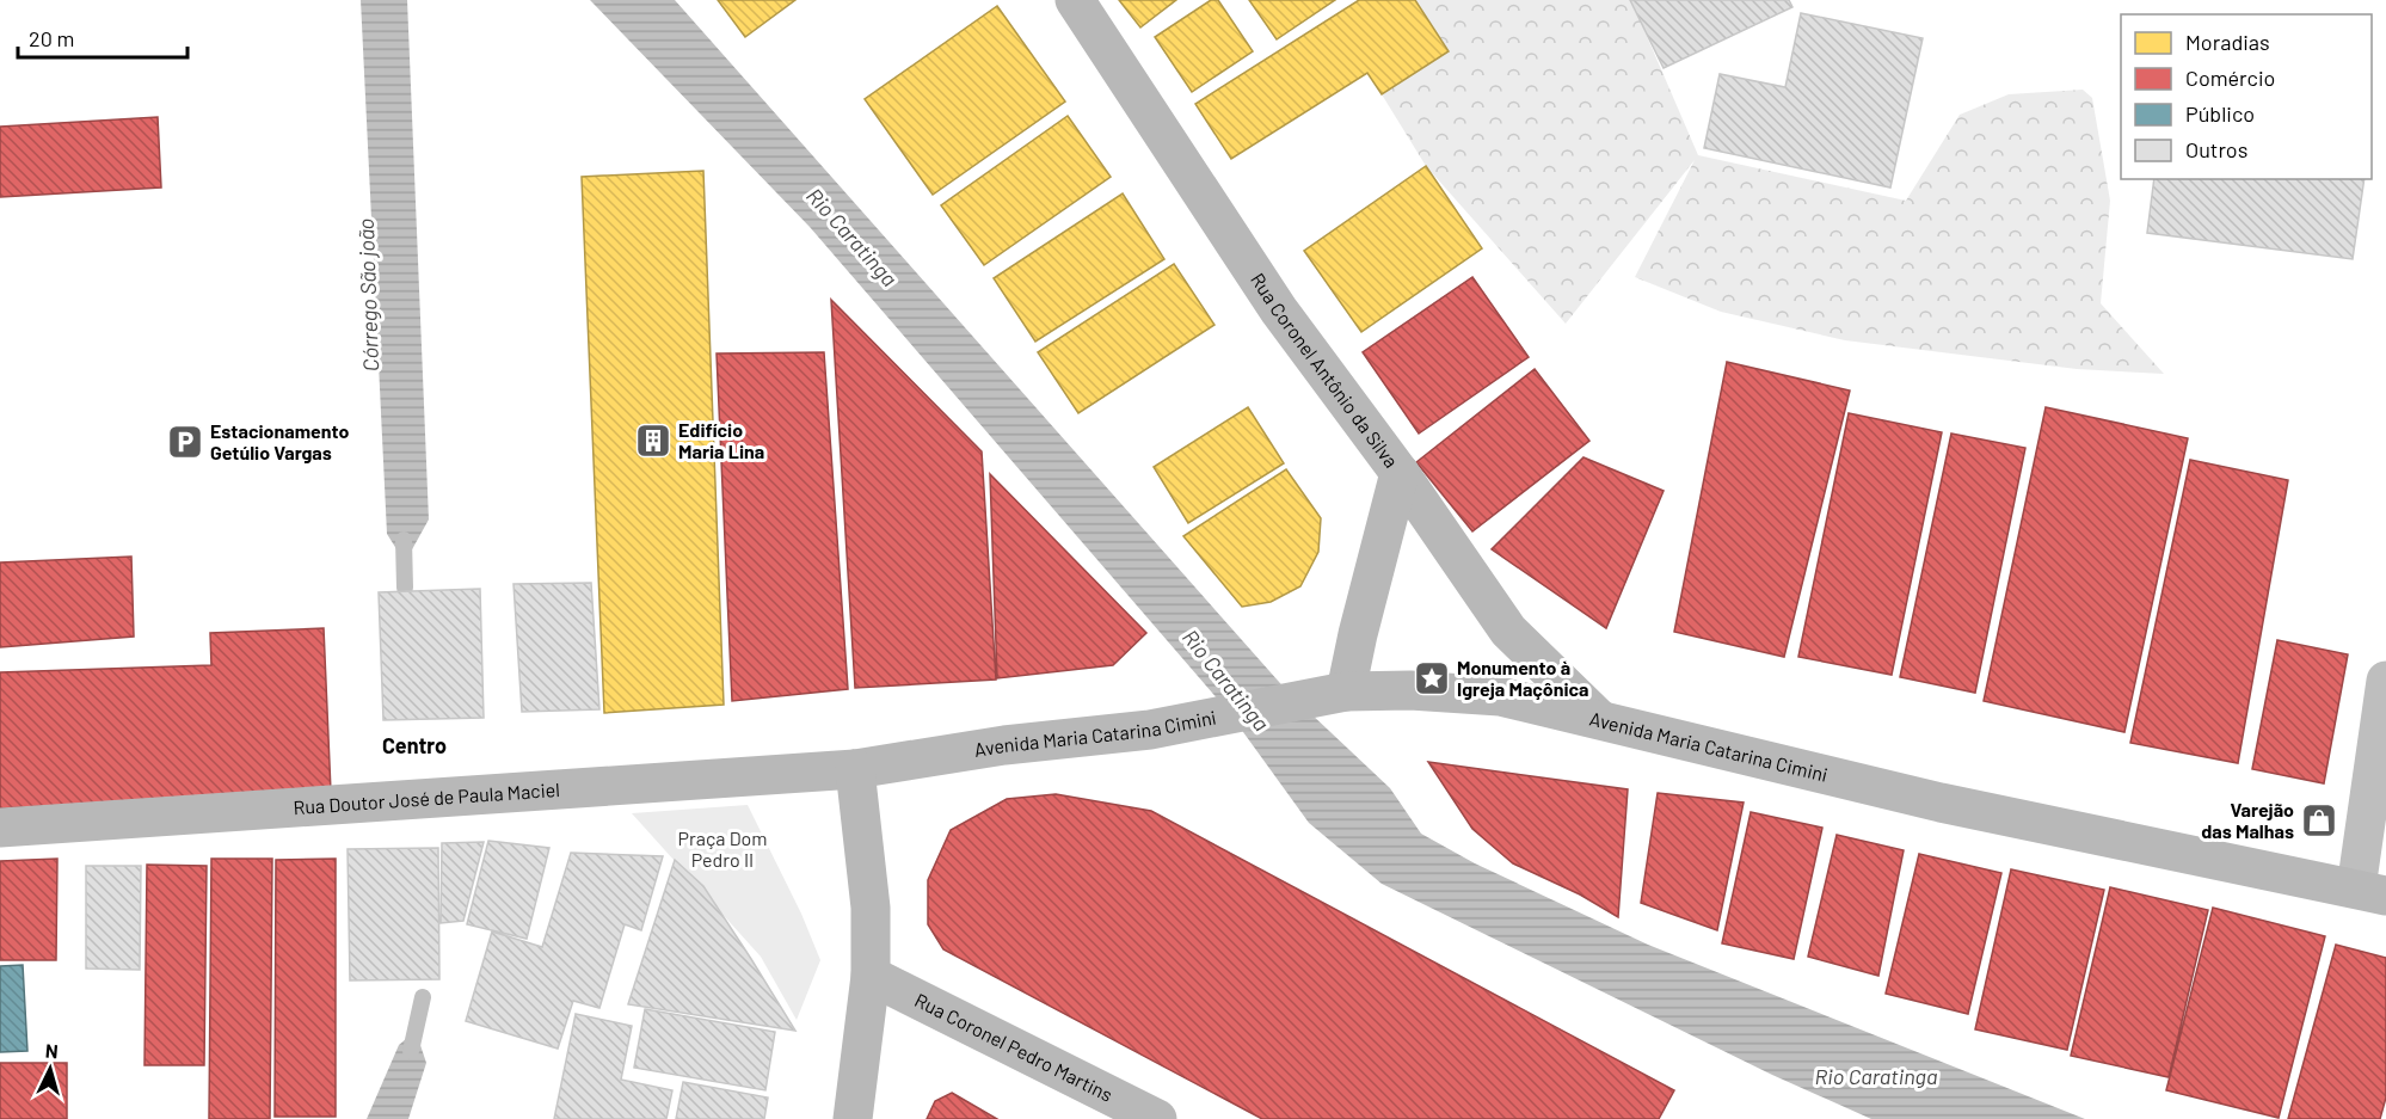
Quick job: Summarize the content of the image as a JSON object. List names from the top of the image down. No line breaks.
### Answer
{"streets":{"main road":["Rua Coronel Antônio da Silva","Avenida Maria Catarina Cimini","Rua Doutor José de Paula Maciel","Rua Coronel Pedro Martins"]},"crossings":[["Rua Coronel Antônio da Silva","Avenida Maria Catarina Cimini"],["Avenida Maria Catarina Cimini","Rua Doutor José de Paula Maciel"]],"districts":["Centro"],"water":["Rio Caratinga","Córrego São joão"],"parks":["Praça Dom Pedro II"],"places":{"building":["Edifício Maria Lina"],"parking":["Estacionamento Getúlio Vargas"],"place":["Monumento à Igreja Maçônica"],"shop":["Varejão das Malhas"]},"legend":["Moradias","Comércio","Público","Outros"],"scale_bar":"20 m","north":"top"}
